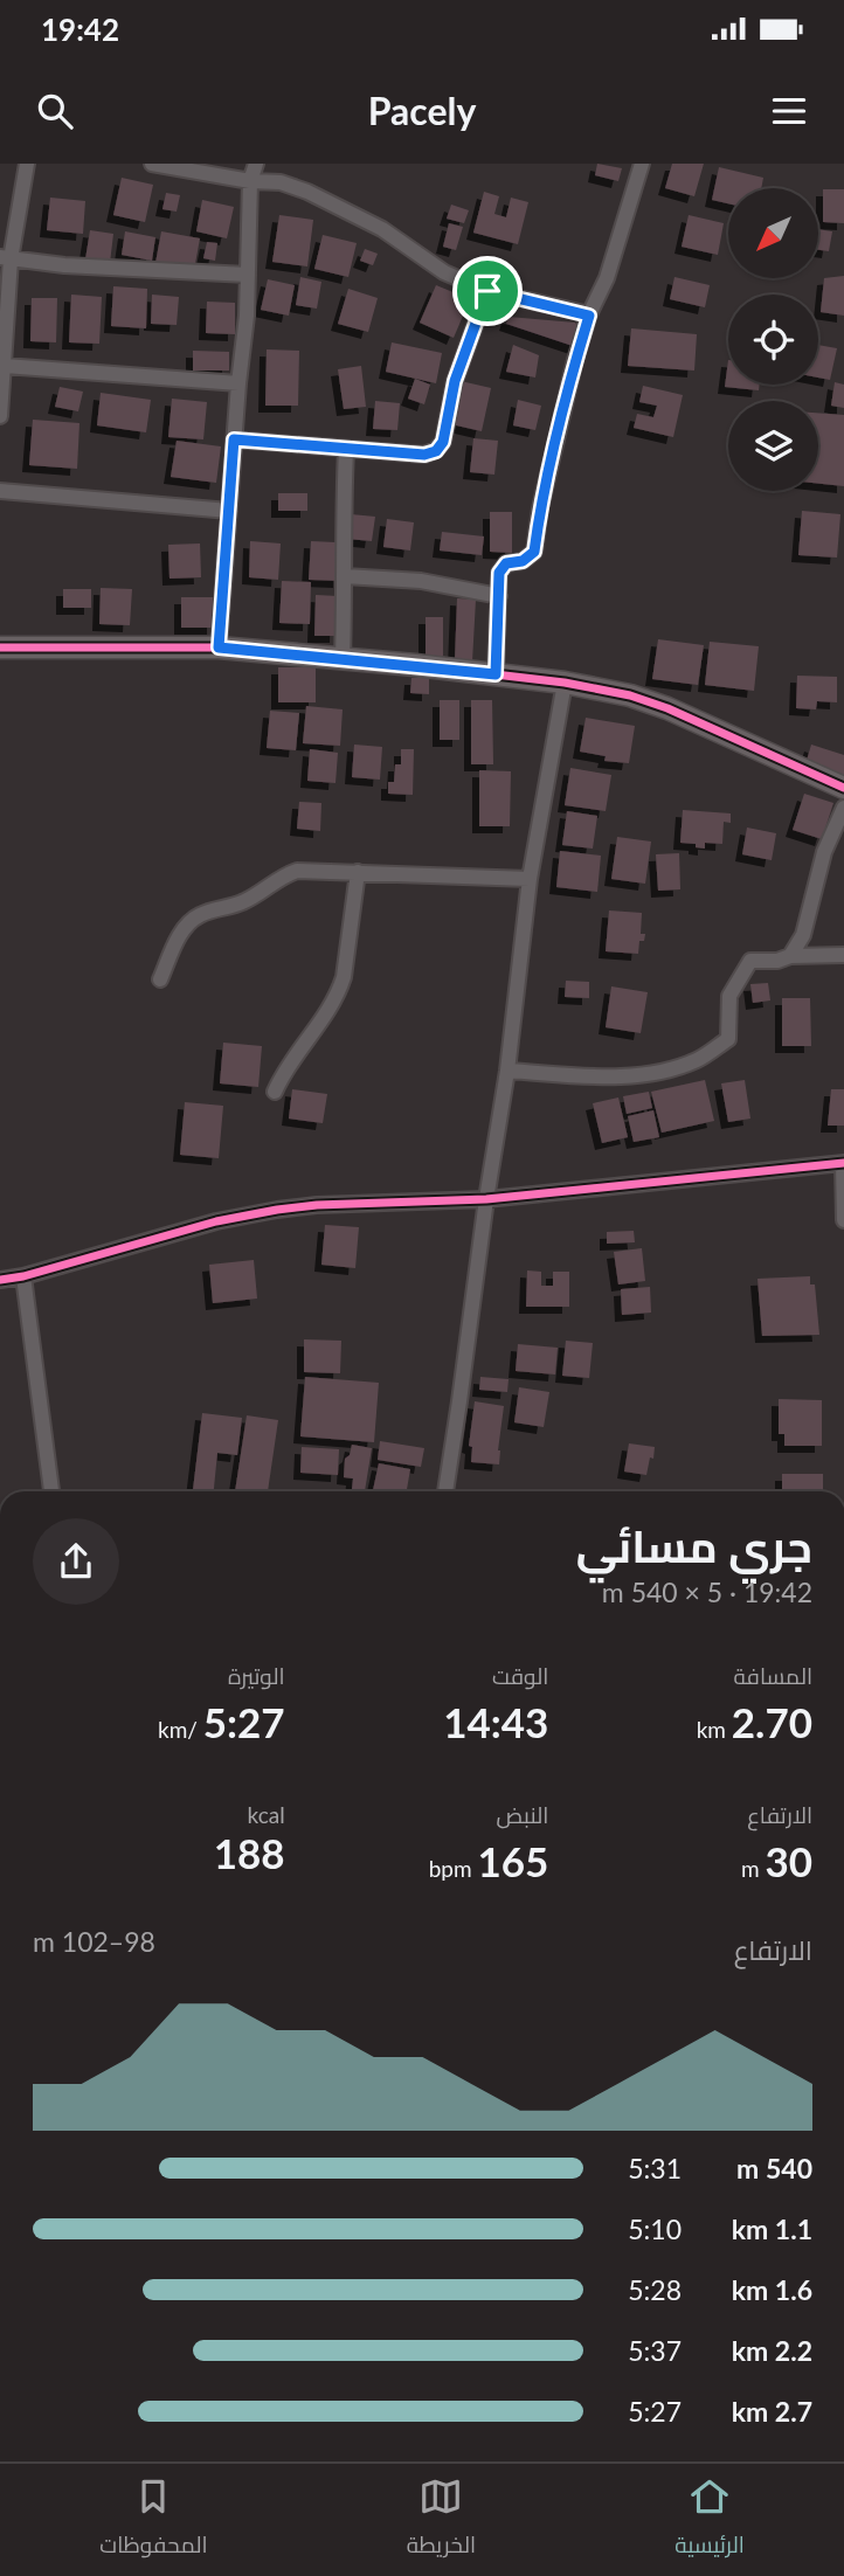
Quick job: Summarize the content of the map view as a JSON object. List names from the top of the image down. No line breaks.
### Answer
{"north":"bottom left","page":{"status":"19:42","header":"Pacely","heading":["جري مسائي","19:42 · 5 × 540 m"],"stats":[["المسافة","2.70 km"],["الوقت","14:43"],["الوتيرة","5:27 /km"],["الارتفاع","30 m"],["النبض","165 bpm"],["kcal","188"]],"chart":["الارتفاع","98–102 m"],"list":[{"name":"540 m","note":"5:31"},{"name":"1.1 km","note":"5:10"},{"name":"1.6 km","note":"5:28"},{"name":"2.2 km","note":"5:37"},{"name":"2.7 km","note":"5:27"}],"tabs":["الرئيسية","الخريطة","المحفوظات"]}}
